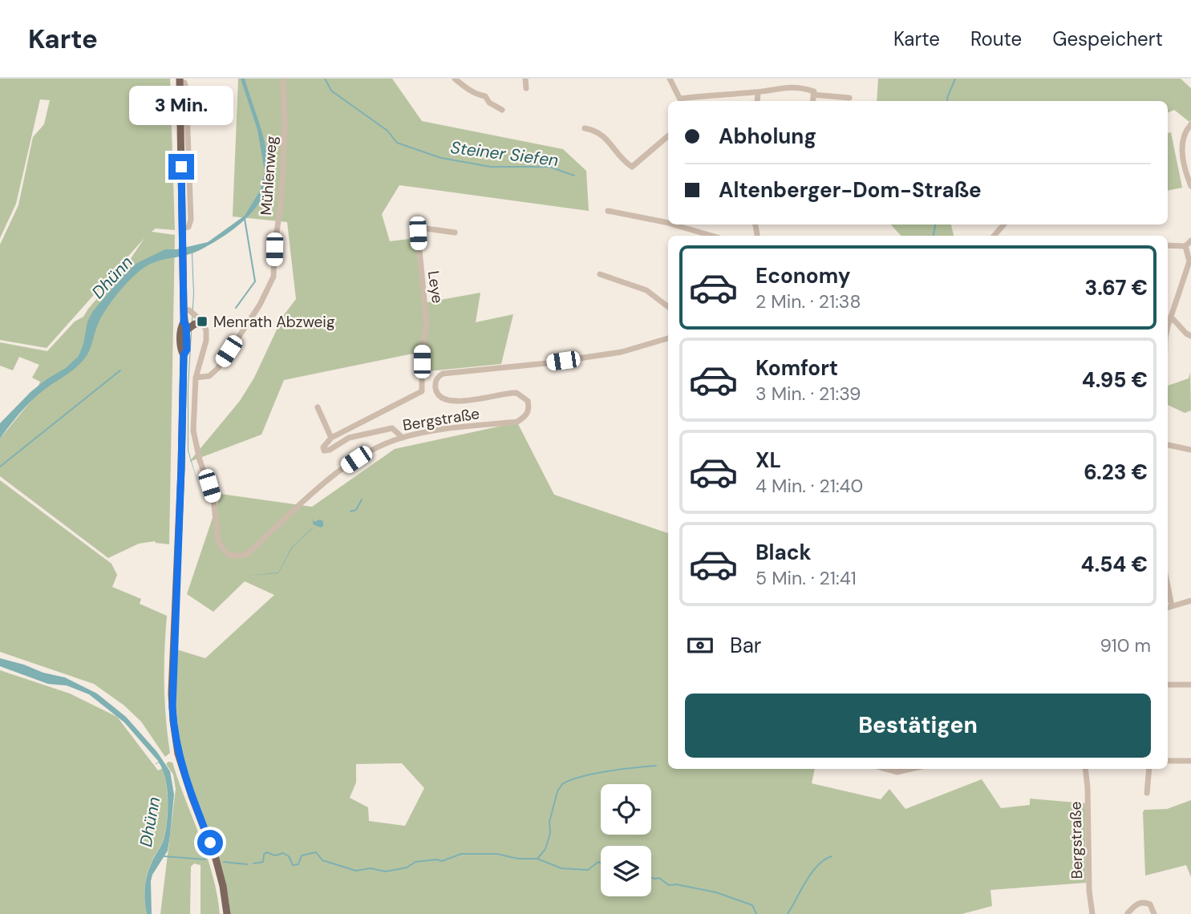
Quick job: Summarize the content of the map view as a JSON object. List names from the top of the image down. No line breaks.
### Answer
{"streets":{"street":["Mühlenweg","Leye","Bergstraße"]},"crossings":[["Mühlenweg","Bergstraße"]],"water":["Steiner Siefen","Dhünn"],"places":{"transit":["Menrath Abzweig"]},"page":{"header":"Karte","nav":["Karte","Route","Gespeichert"],"bubble":"3 Min.","banner":["Abholung","Altenberger-Dom-Straße"],"list":[{"name":"Economy","note":"2 Min. · 21:38","value":"3.67 €"},{"name":"Komfort","note":"3 Min. · 21:39","value":"4.95 €"},{"name":"XL","note":"4 Min. · 21:40","value":"6.23 €"},{"name":"Black","note":"5 Min. · 21:41","value":"4.54 €"}],"pay":["Bar","910 m"],"buttons":"Bestätigen"}}
